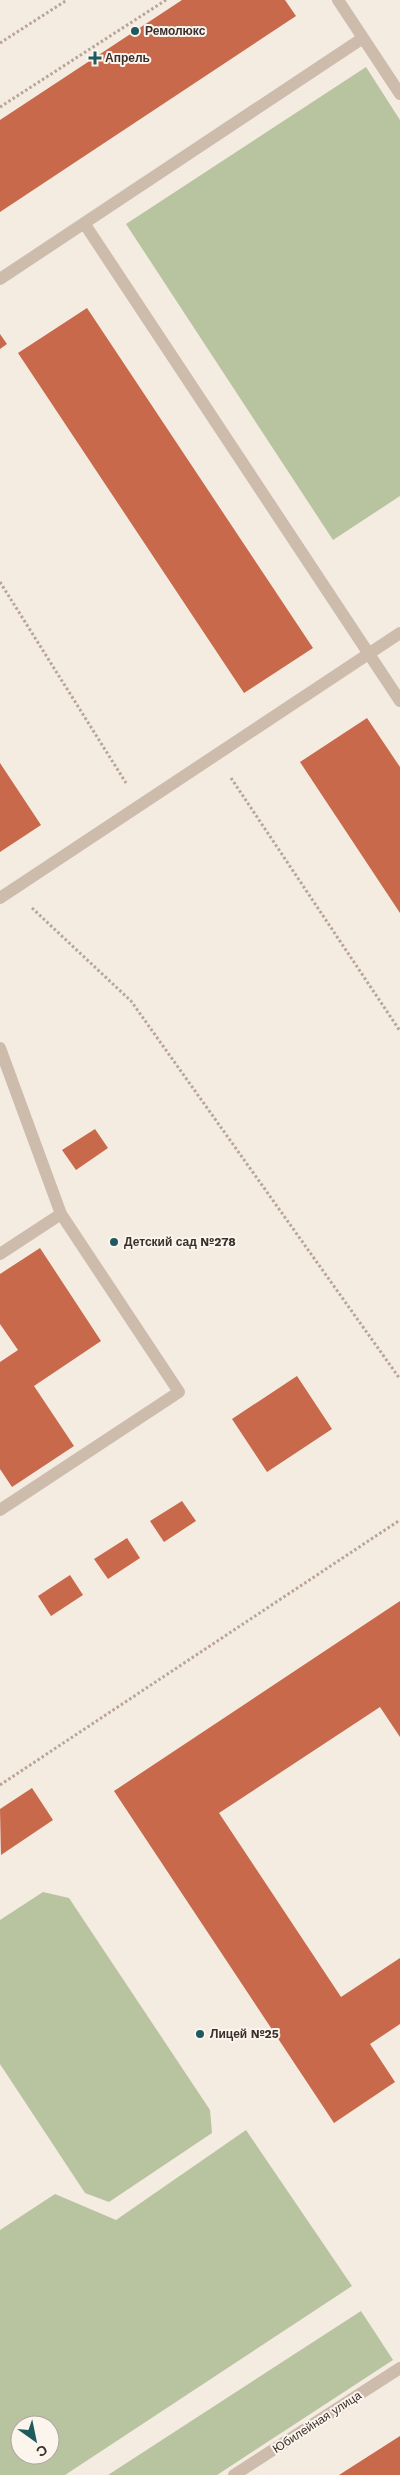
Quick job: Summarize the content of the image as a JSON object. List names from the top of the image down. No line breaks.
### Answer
{"streets":{"street":["Юбилейная улица"]},"places":{"other":["Ремолюкс","Детский сад №278","Лицей №25"],"health":["Апрель"]},"north":"bottom right"}
